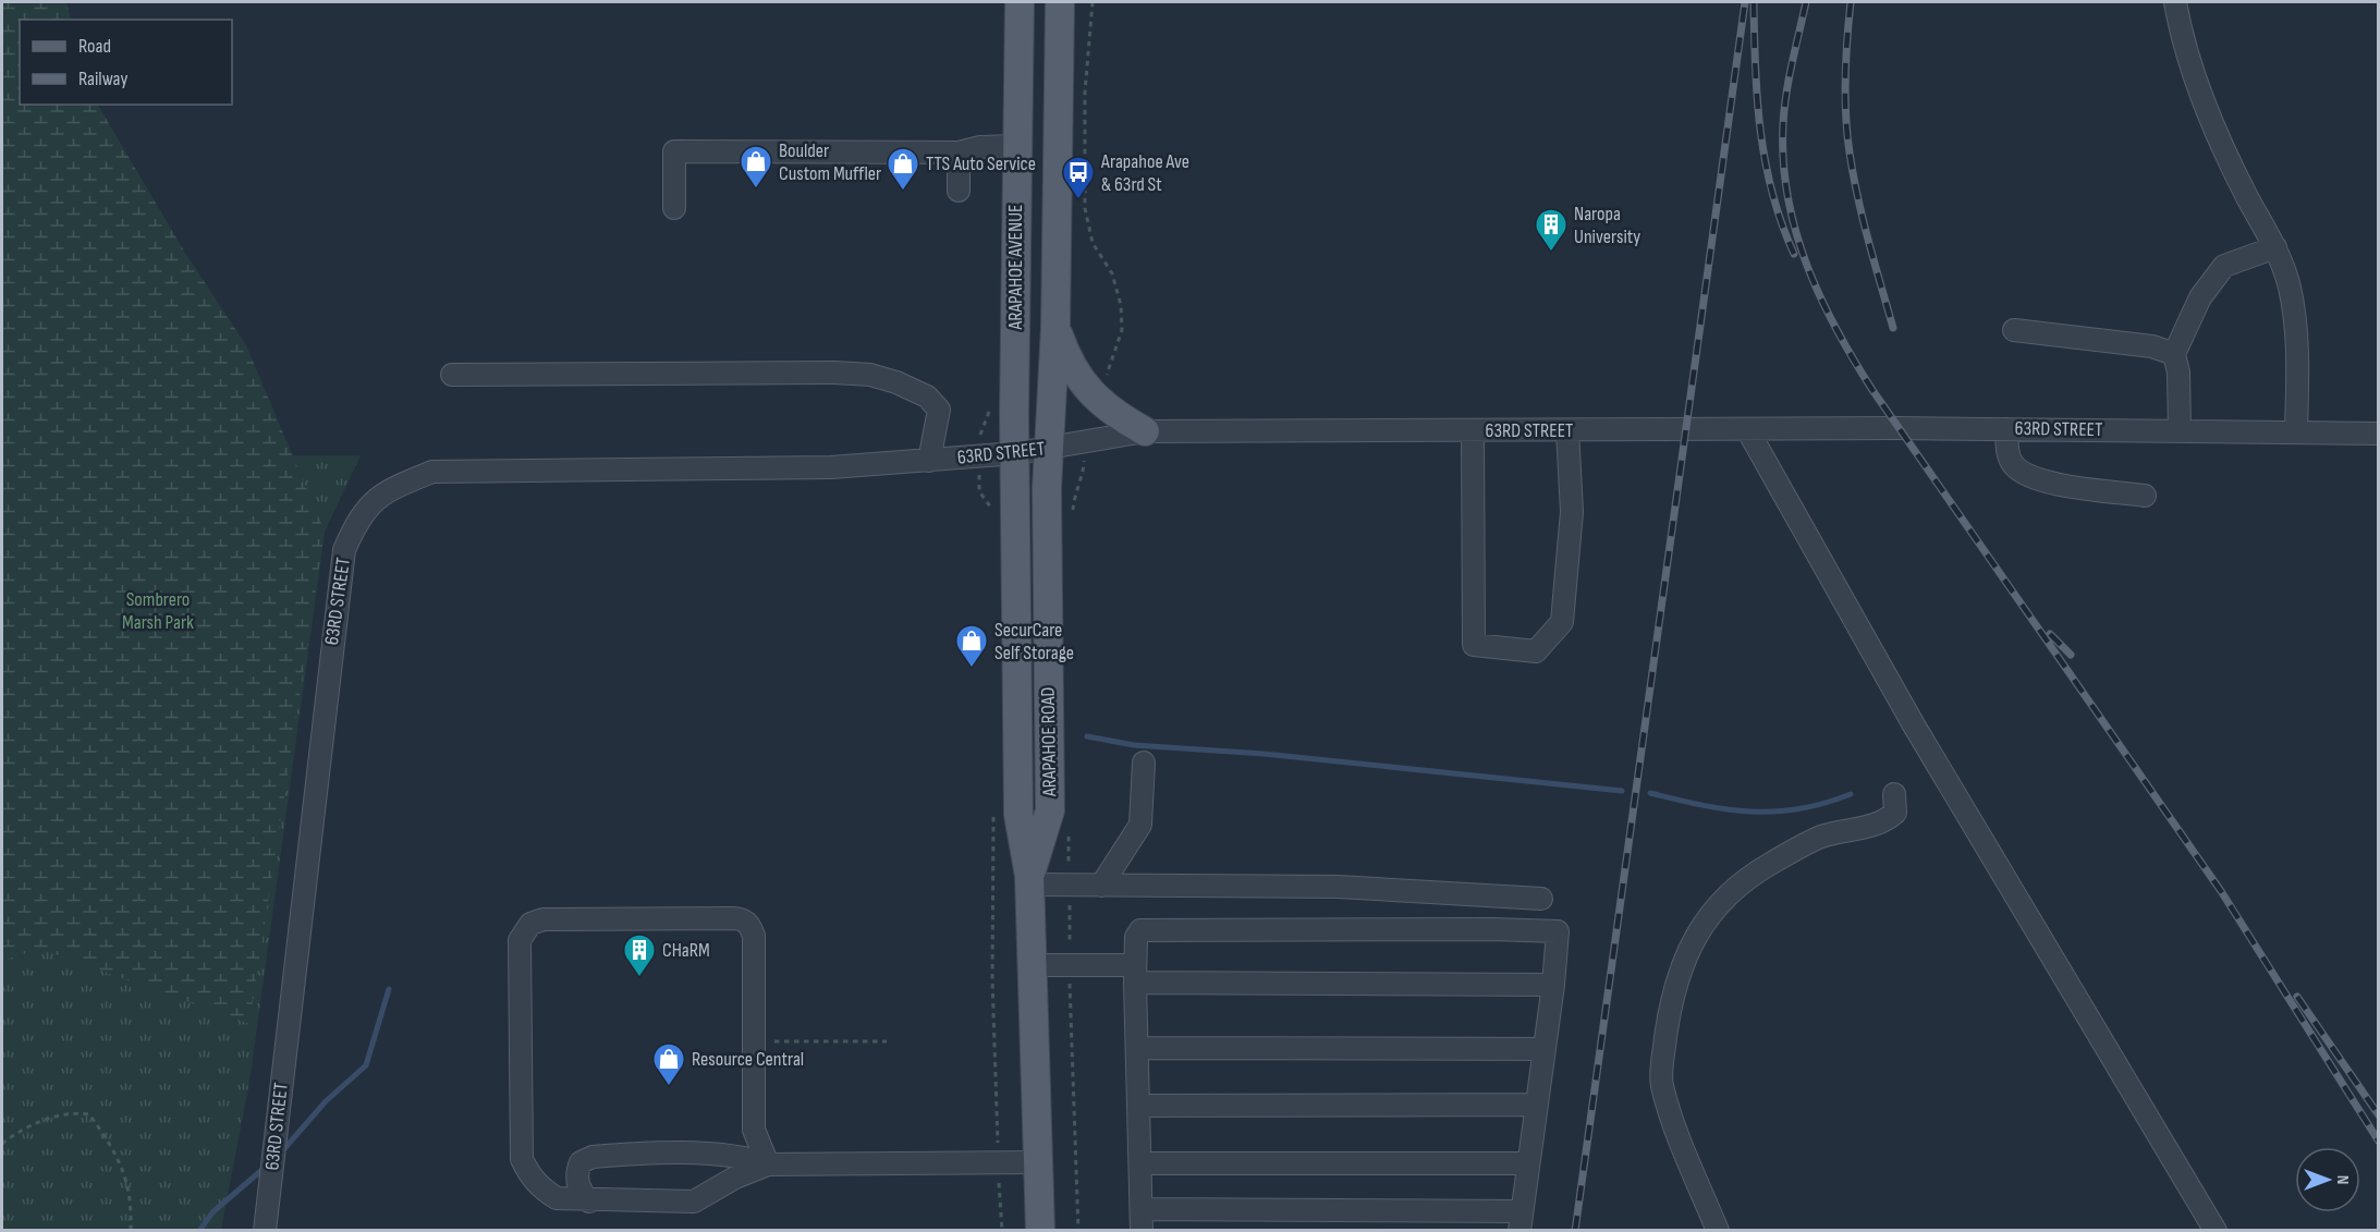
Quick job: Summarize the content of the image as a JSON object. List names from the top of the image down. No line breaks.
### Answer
{"streets":{"main road":["ARAPAHOE AVENUE","ARAPAHOE ROAD"],"street":["63RD STREET"]},"crossings":[["ARAPAHOE AVENUE","63RD STREET"],["ARAPAHOE AVENUE","ARAPAHOE ROAD"],["63RD STREET","ARAPAHOE ROAD"]],"parks":["Sombrero Marsh Park"],"places":{"shop":["Boulder Custom Muffler","TTS Auto Service","SecurCare Self Storage","Resource Central"],"bus stop":["Arapahoe Ave & 63rd St"],"building":["Naropa University","CHaRM"]},"legend":["Road","Railway"],"north":"right"}
